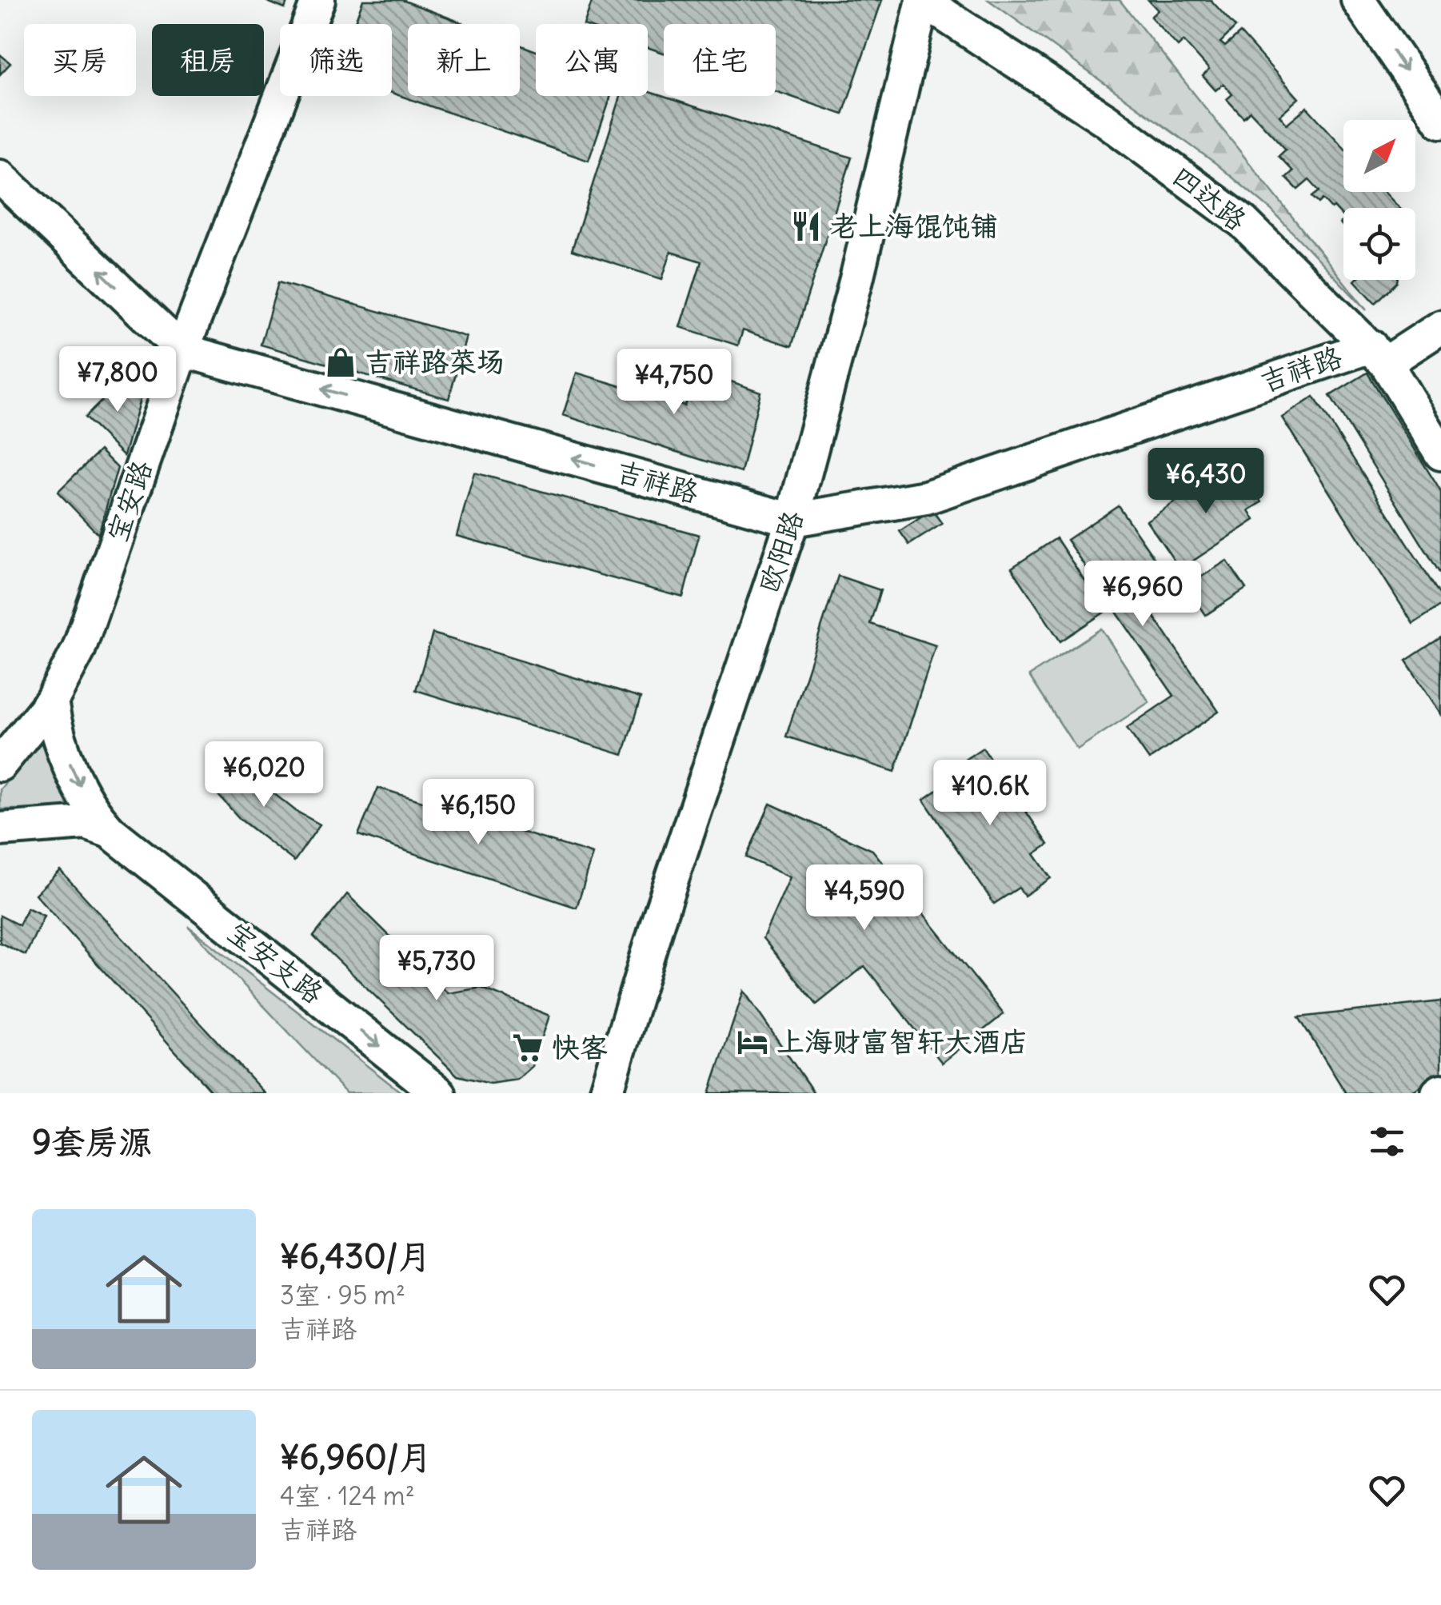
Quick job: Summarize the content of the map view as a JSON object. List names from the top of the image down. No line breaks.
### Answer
{"streets":{"street":["四达路","吉祥路","宝安路","欧阳路","宝安支路"]},"crossings":[["四达路","吉祥路"],["四达路","欧阳路"],["吉祥路","宝安路"],["吉祥路","欧阳路"],["宝安路","宝安支路"]],"one_way":["吉祥路","宝安支路"],"places":{"restaurant":["老上海馄饨铺"],"shop":["吉祥路菜场"],"hotel":["上海财富智轩大酒店"],"supermarket":["快客"]},"north":"top right","page":{"chip":["买房","租房","筛选","新上","公寓","住宅"],"price":["¥7,800","¥4,750","¥6,430","¥6,960","¥6,020","¥10.6K","¥6,150","¥4,590","¥5,730"],"heading":"9套房源","list":[{"name":"¥6,430/月","note":"3室 · 95 m² · 吉祥路"},{"name":"¥6,960/月","note":"4室 · 124 m² · 吉祥路"}]}}
